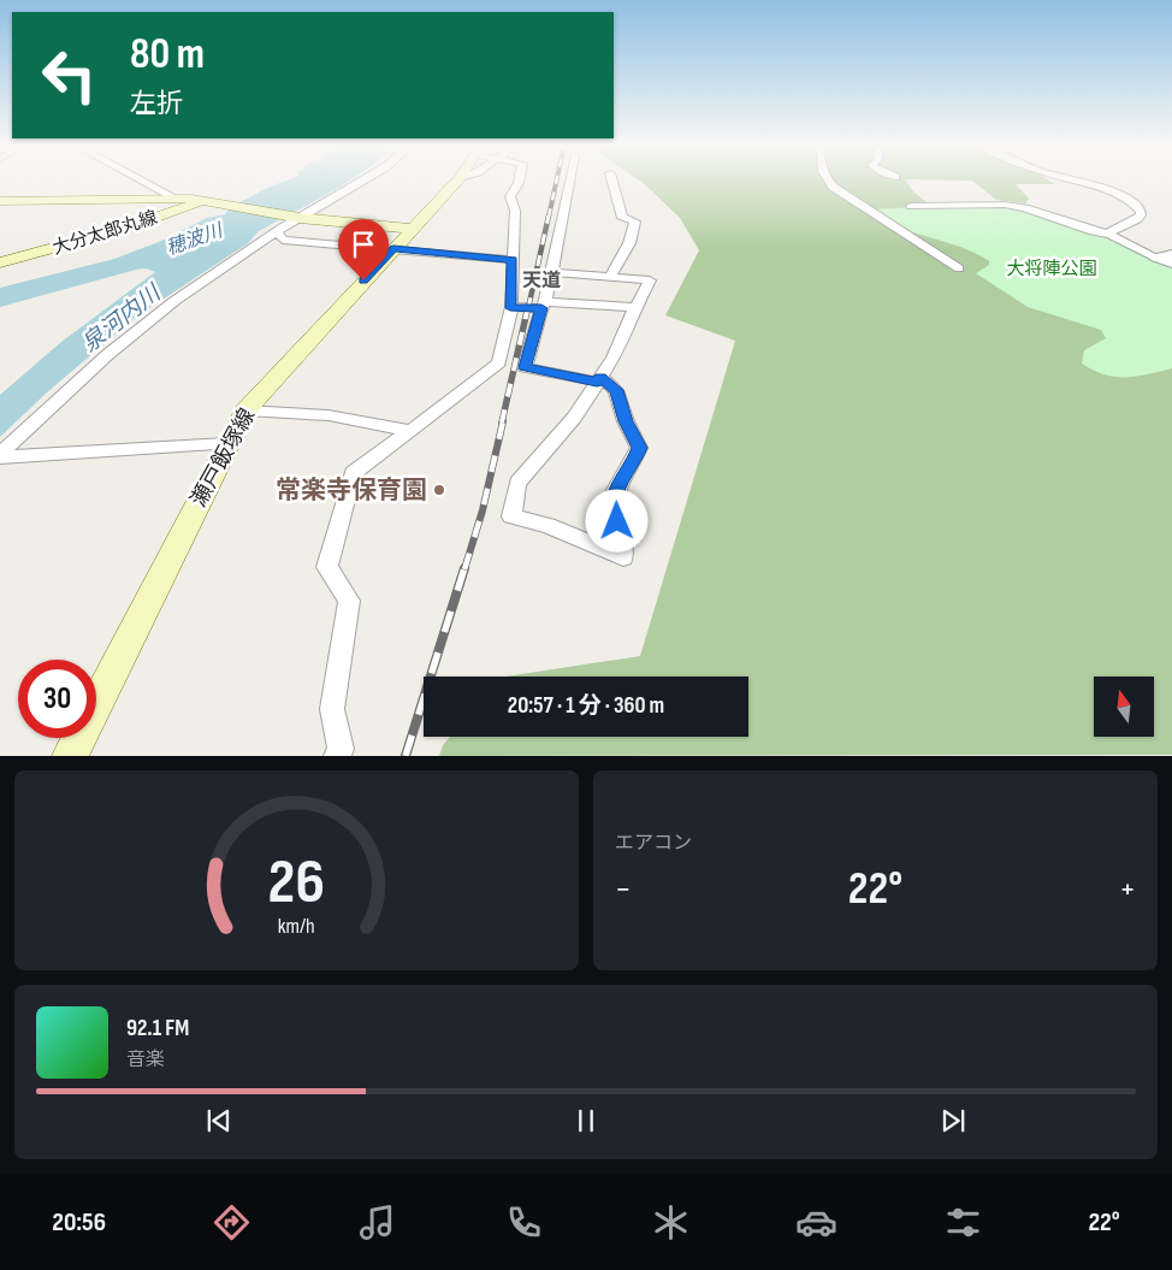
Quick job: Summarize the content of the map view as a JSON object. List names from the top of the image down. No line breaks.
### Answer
{"streets":{"main road":["大分太郎丸線","瀬戸飯塚線"]},"districts":["天道"],"water":["穂波川","泉河内川"],"parks":["大将陣公園"],"places":["常楽寺保育園"],"north":"top","page":{"turn":["80 m","左折"],"limit":"30","trip":"20:57 · 1 分 · 360 m","tile":"エアコン","heat":["−","22°","+"],"song":["92.1 FM","音楽"],"tabs":["20:56","22°"],"gauge":["26","km/h"]}}
